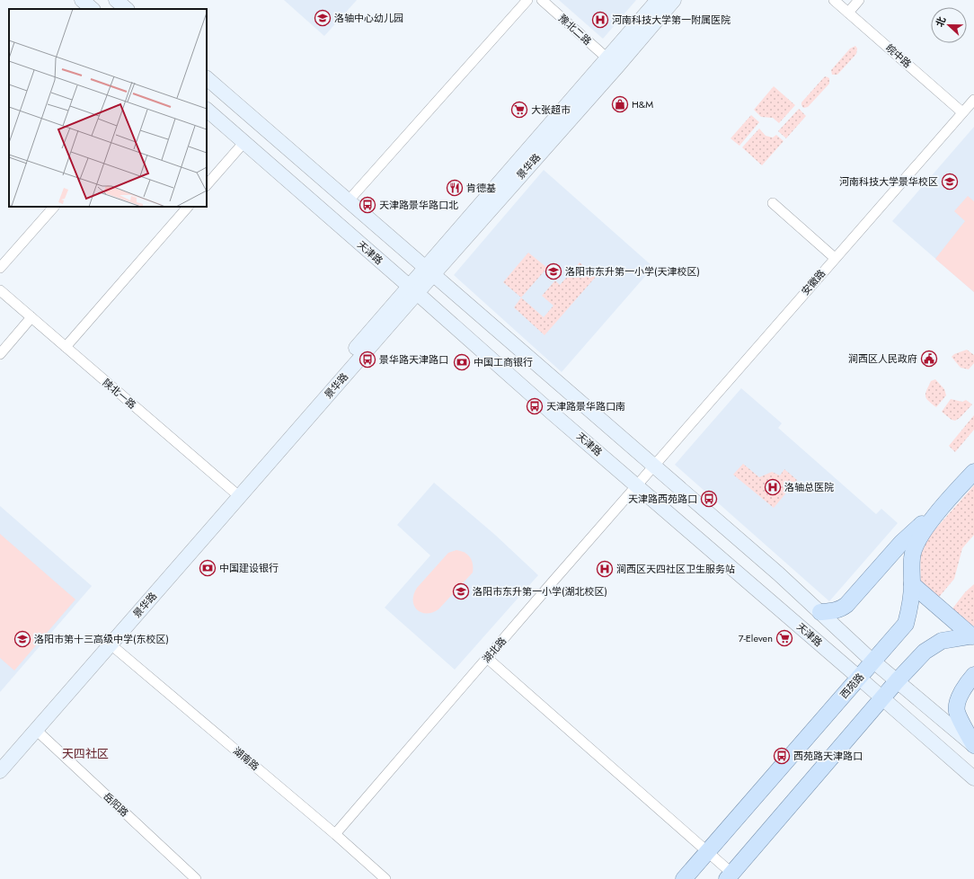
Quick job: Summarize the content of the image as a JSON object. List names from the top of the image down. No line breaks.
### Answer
{"streets":{"main road":["景华路","天津路","西苑路"],"street":["豫北二路","皖中路","安徽路","陕北一路","湖北路","湖南路","岳阳路"]},"crossings":[["豫北二路","景华路"],["皖中路","安徽路"],["景华路","天津路"],["景华路","陕北一路"],["景华路","湖南路"],["景华路","岳阳路"],["天津路","湖北路"],["天津路","西苑路"],["安徽路","湖北路"],["湖北路","湖南路"]],"districts":["天四社区"],"places":{"school or university":["洛轴中心幼儿园","河南科技大学景华校区","洛阳市东升第一小学(天津校区)","洛阳市东升第一小学(湖北校区)","洛阳市第十三高级中学(东校区)"],"hospital":["河南科技大学第一附属医院","洛轴总医院","涧西区天四社区卫生服务站"],"shop":["H&M"],"supermarket":["大张超市","7-Eleven"],"restaurant":["肯德基"],"bus stop":["天津路景华路口北","景华路天津路口","天津路景华路口南","天津路西苑路口","西苑路天津路口"],"public building":["涧西区人民政府"],"bank":["中国工商银行","中国建设银行"]},"north":"left"}
